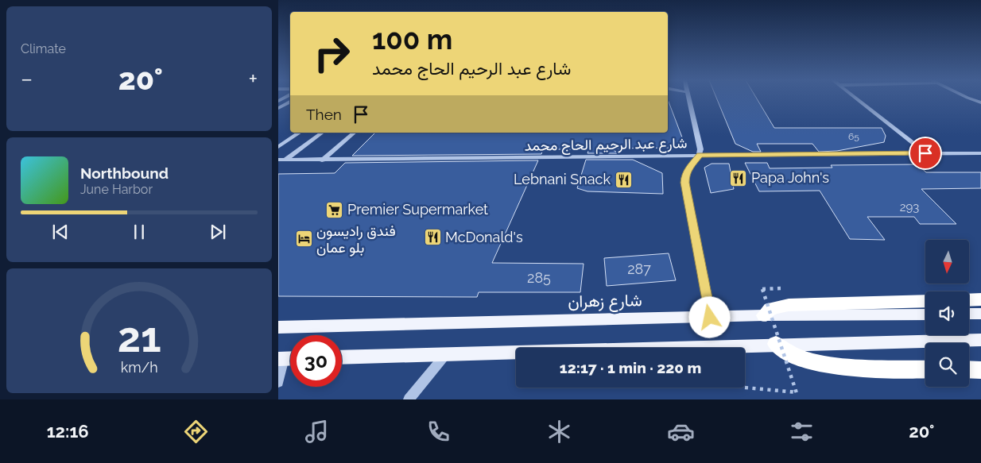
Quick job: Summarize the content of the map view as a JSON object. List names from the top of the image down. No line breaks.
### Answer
{"streets":{"main road":["شارع زهران"],"street":["شارع عبد الرحيم الحاج محمد"]},"places":{"restaurant":["Papa John's","Lebnani Snack","McDonald's"],"supermarket":["Premier Supermarket"],"hotel":["فندق راديسون بلو عمان"]},"house_numbers":["65","293","287","285"],"north":"bottom","page":{"tile":"Climate","turn":["100 m","شارع عبد الرحيم الحاج محمد"],"heat":["−","20°","+"],"then":"Then","song":["Northbound","June Harbor"],"limit":"30","trip":"12:17 · 1 min · 220 m","tabs":["12:16","20°"],"gauge":["21","km/h"]}}
